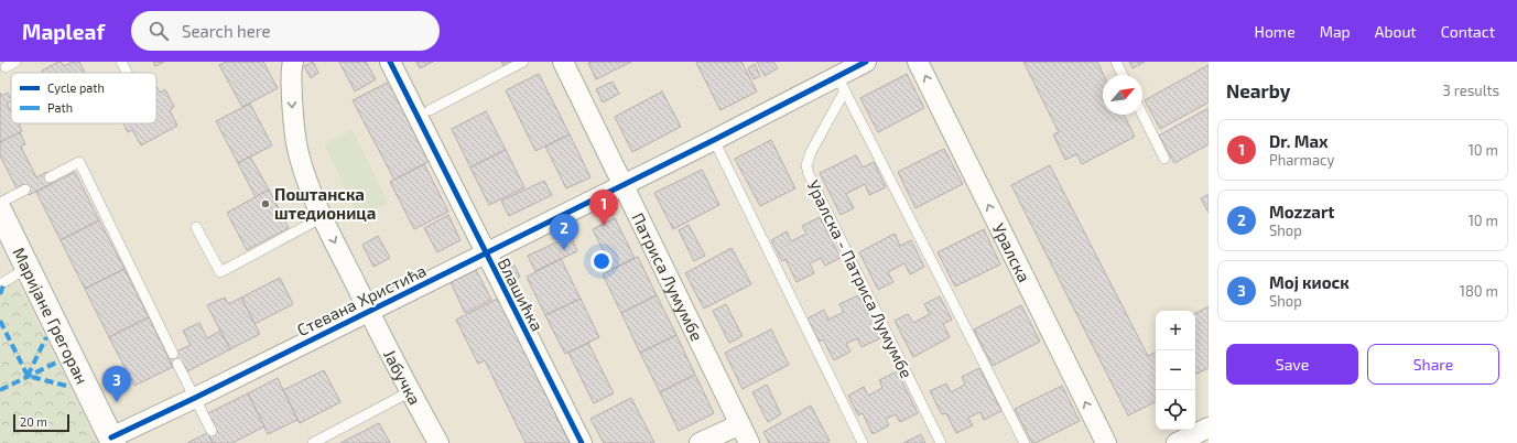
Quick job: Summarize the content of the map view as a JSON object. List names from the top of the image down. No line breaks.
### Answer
{"streets":{"street":["Уралска","Патриса Лумумбе","Влашићка","Стевана Христића","Маријане Грегоран","Јабучка"],"lane":["Уралска - Патриса Лумумбе"]},"crossings":[["Патриса Лумумбе","Стевана Христића"],["Уралска - Патриса Лумумбе","Стевана Христића"],["Влашићка","Стевана Христића"],["Стевана Христића","Маријане Грегоран"],["Стевана Христића","Јабучка"]],"one_way":["Уралска","Јабучка"],"places":["Поштанска штедионица"],"legend":["Cycle path","Path"],"scale_bar":"20 m","north":"top right","page":{"header":"Mapleaf","search":"Search here","nav":["Home","Map","About","Contact"],"heading":["Nearby","3 results"],"list":[{"mark":"1","name":"Dr. Max","note":"Pharmacy","value":"10 m"},{"mark":"2","name":"Mozzart","note":"Shop","value":"10 m"},{"mark":"3","name":"Мој киоск","note":"Shop","value":"180 m"}],"pins":["1","2","3"],"map_buttons":["+","−"],"buttons":["Save","Share"],"scale":"20 m"}}
